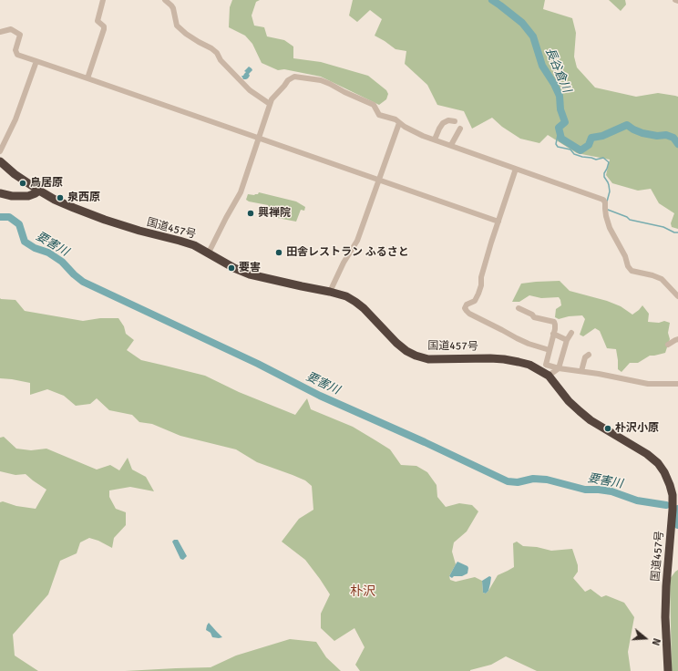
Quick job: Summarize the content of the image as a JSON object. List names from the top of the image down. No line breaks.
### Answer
{"streets":{"highway":["国道457号"]},"districts":["朴沢"],"water":["長谷倉川","要害川"],"places":["鳥居原","泉西原","興禅院","田舎レストラン ふるさと","要害","朴沢小原"],"north":"right"}
